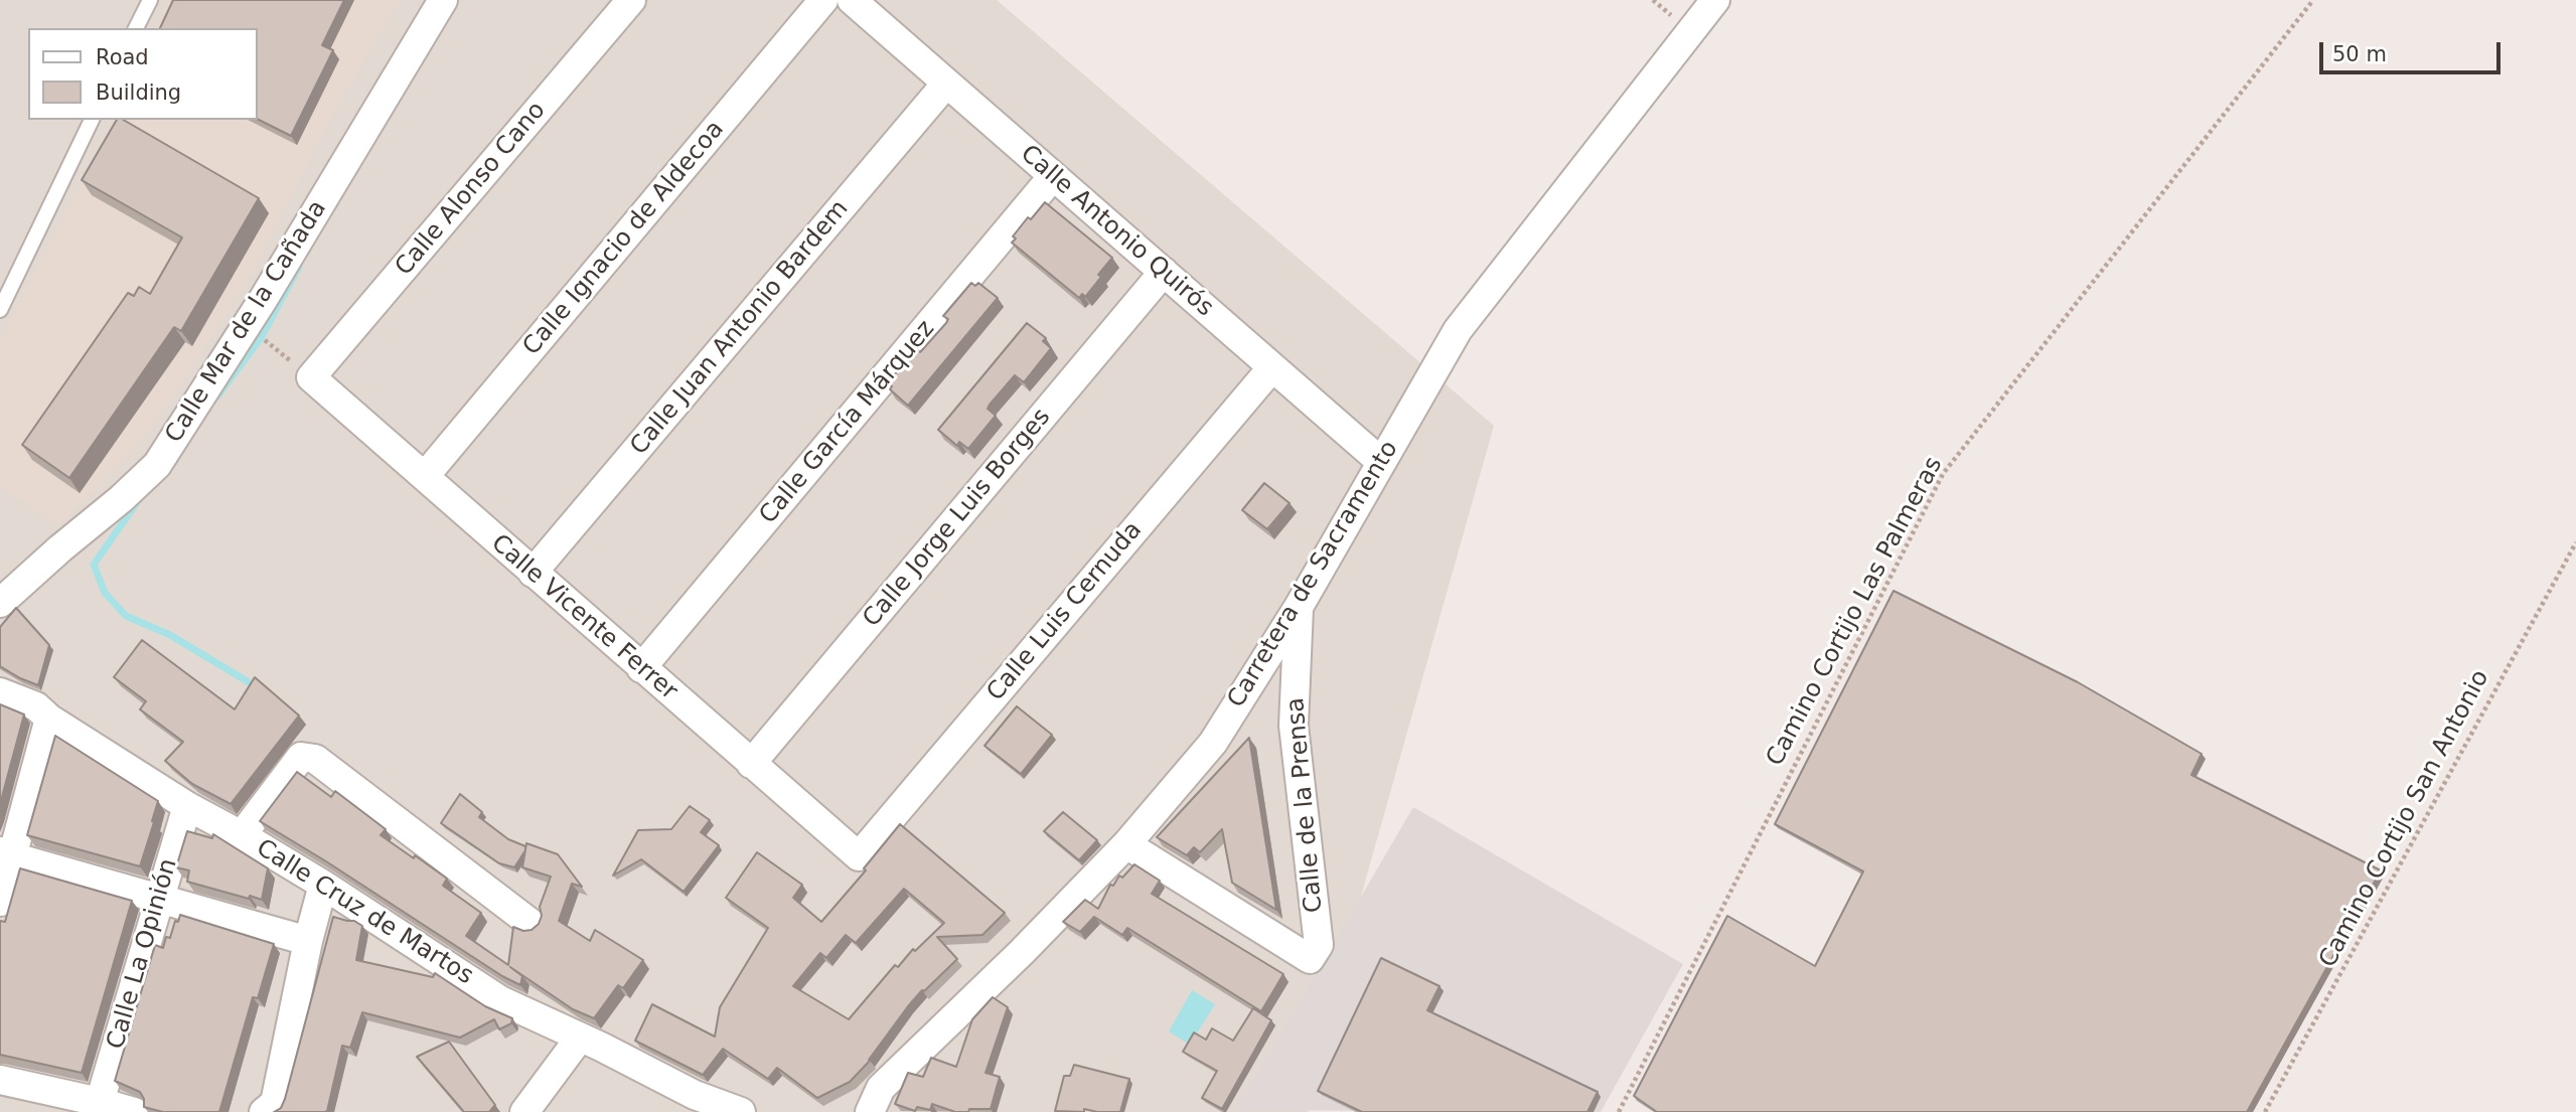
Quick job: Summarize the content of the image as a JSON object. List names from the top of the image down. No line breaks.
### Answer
{"streets":{"street":["Calle Alonso Cano","Calle Antonio Quirós","Calle Ignacio de Aldecoa","Calle Mar de la Cañada","Calle Juan Antonio Bardem","Calle García Márquez","Calle Jorge Luis Borges","Carretera de Sacramento","Calle Luis Cernuda","Calle Vicente Ferrer","Calle de la Prensa","Calle Cruz de Martos","Calle La Opinión"],"path":["Camino Cortijo Las Palmeras","Camino Cortijo San Antonio"]},"crossings":[["Calle Alonso Cano","Calle Vicente Ferrer"],["Calle Antonio Quirós","Calle Juan Antonio Bardem"],["Calle Antonio Quirós","Calle García Márquez"],["Calle Antonio Quirós","Calle Jorge Luis Borges"],["Calle Antonio Quirós","Carretera de Sacramento"],["Calle Antonio Quirós","Calle Luis Cernuda"],["Calle Ignacio de Aldecoa","Calle Vicente Ferrer"],["Calle Juan Antonio Bardem","Calle Vicente Ferrer"],["Calle García Márquez","Calle Vicente Ferrer"],["Calle Jorge Luis Borges","Calle Vicente Ferrer"],["Carretera de Sacramento","Calle de la Prensa"],["Calle Luis Cernuda","Calle Vicente Ferrer"],["Calle Cruz de Martos","Calle La Opinión"]],"legend":["Road","Building"],"scale_bar":"50 m"}
